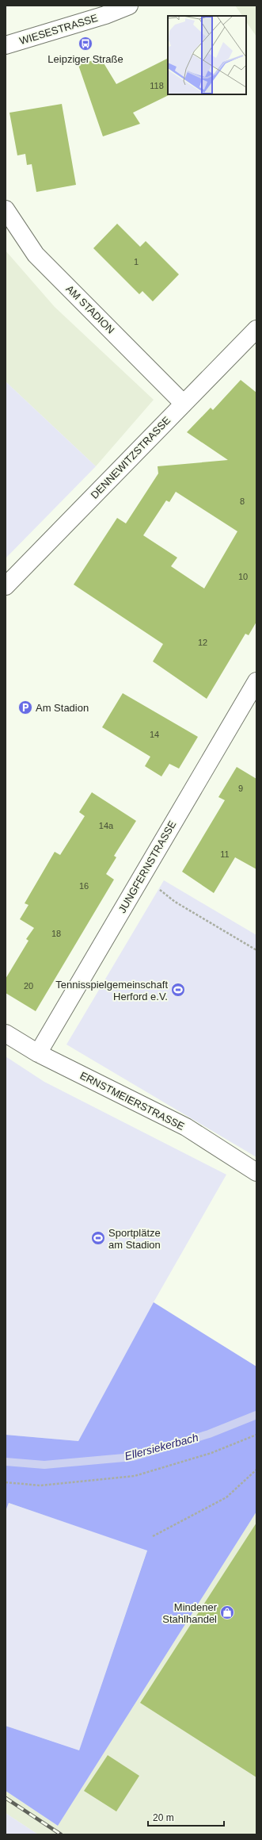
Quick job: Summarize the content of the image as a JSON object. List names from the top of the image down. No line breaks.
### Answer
{"streets":{"street":["WIESESTRASSE","AM STADION","DENNEWITZSTRASSE","JUNGFERNSTRASSE","ERNSTMEIERSTRASSE"]},"crossings":[["AM STADION","DENNEWITZSTRASSE"],["JUNGFERNSTRASSE","ERNSTMEIERSTRASSE"]],"water":["Ellersiekerbach"],"places":{"bus stop":["Leipziger Straße"],"parking":["Am Stadion"],"sports":["Tennisspielgemeinschaft Herford e.V.","Sportplätze am Stadion"],"shop":["Mindener Stahlhandel"]},"house_numbers":["118","1","8","10","12","14","9","14a","11","16","18","20"],"scale_bar":"20 m"}
